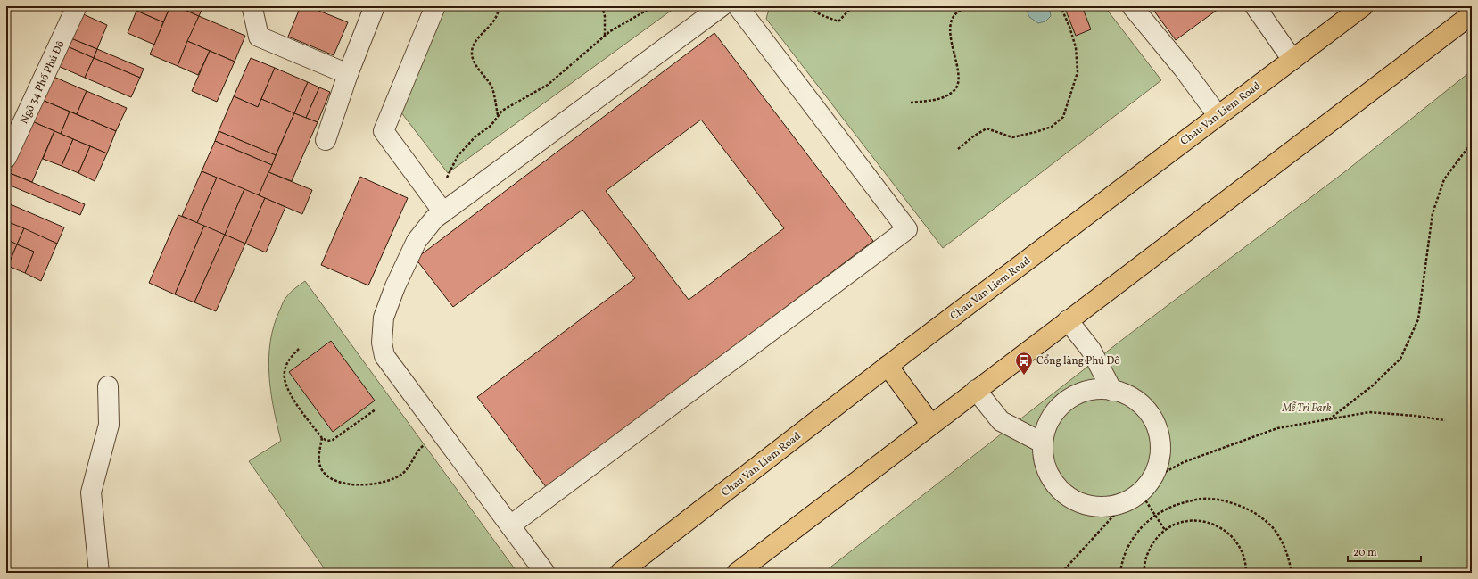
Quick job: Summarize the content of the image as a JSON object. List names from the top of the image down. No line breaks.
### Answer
{"streets":{"main road":["Chau Van Liem Road"],"street":["Ngõ 34 Phố Phú Đô"]},"parks":["Mễ Trì Park"],"places":{"bus stop":["Cổng làng Phú Đô"]},"scale_bar":"20 m"}
